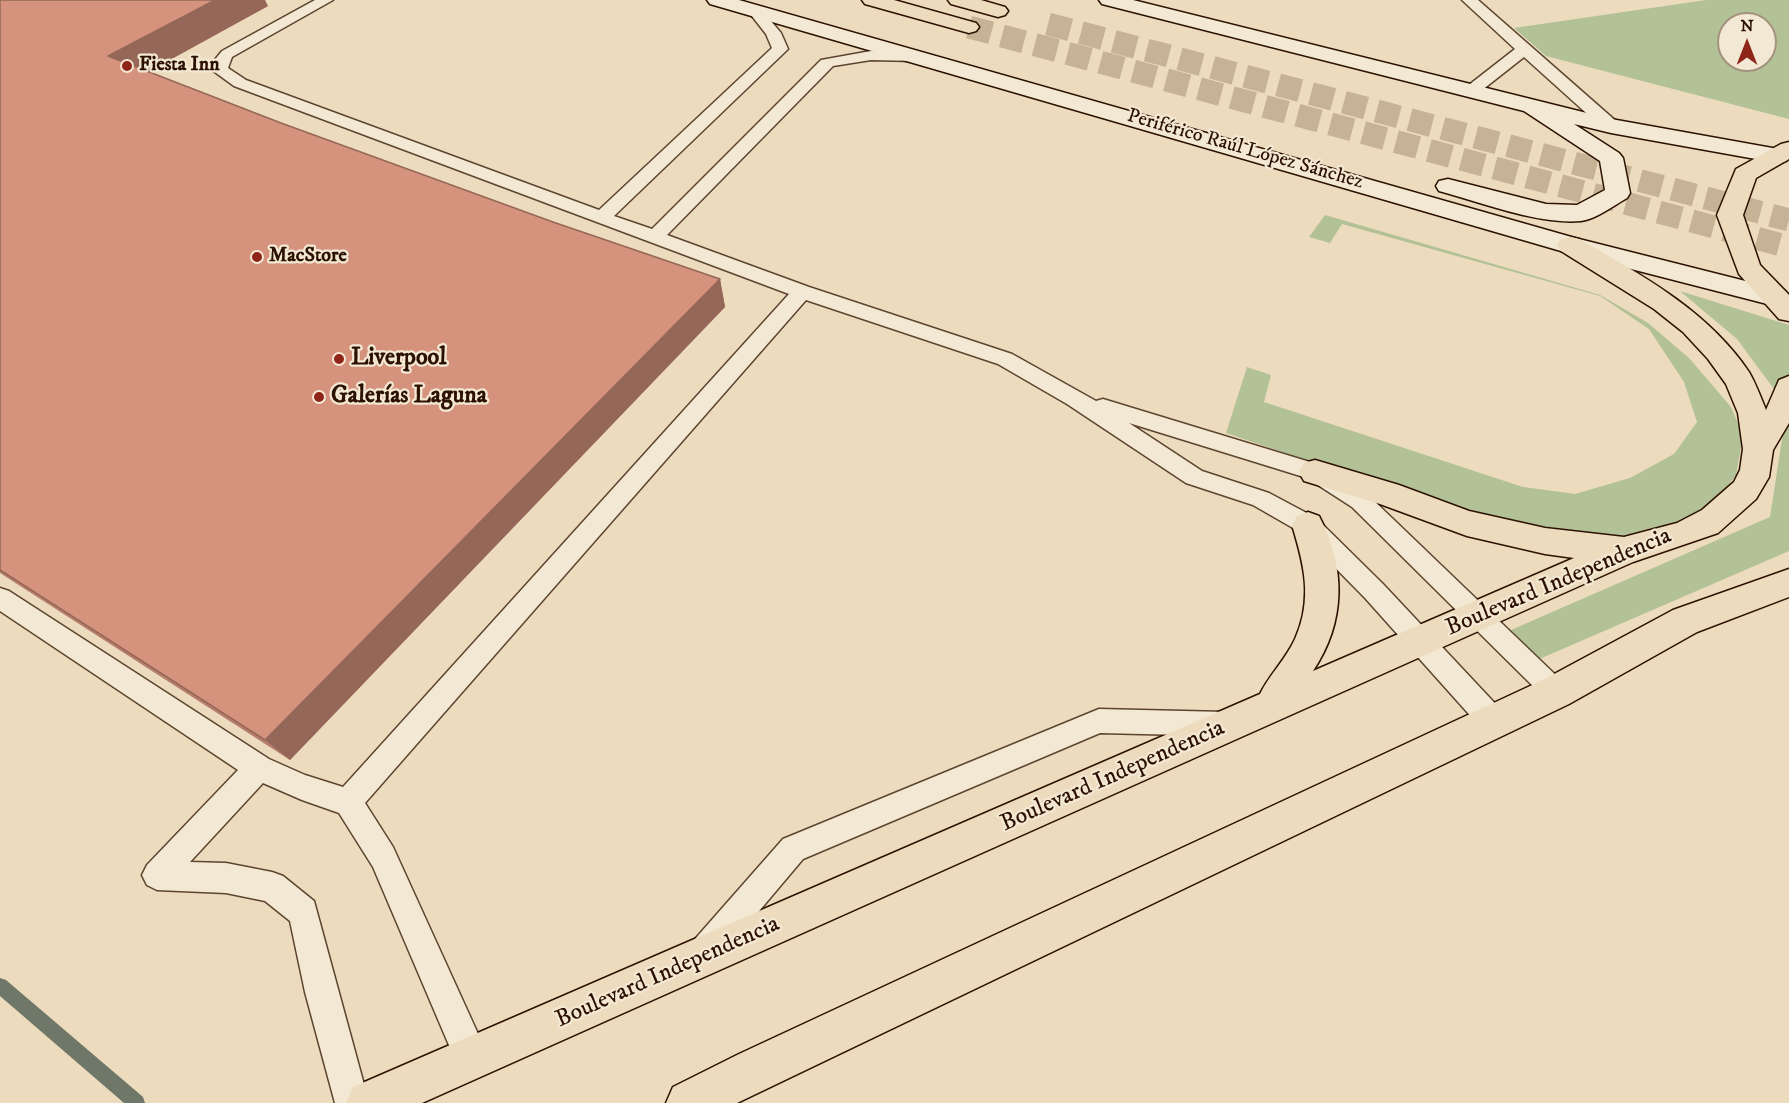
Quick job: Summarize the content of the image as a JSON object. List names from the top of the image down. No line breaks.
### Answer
{"streets":{"main road":["Periférico Raúl López Sánchez","Boulevard Independencia"]},"places":["Fiesta Inn","MacStore","Liverpool","Galerías Laguna"],"north":"top"}
